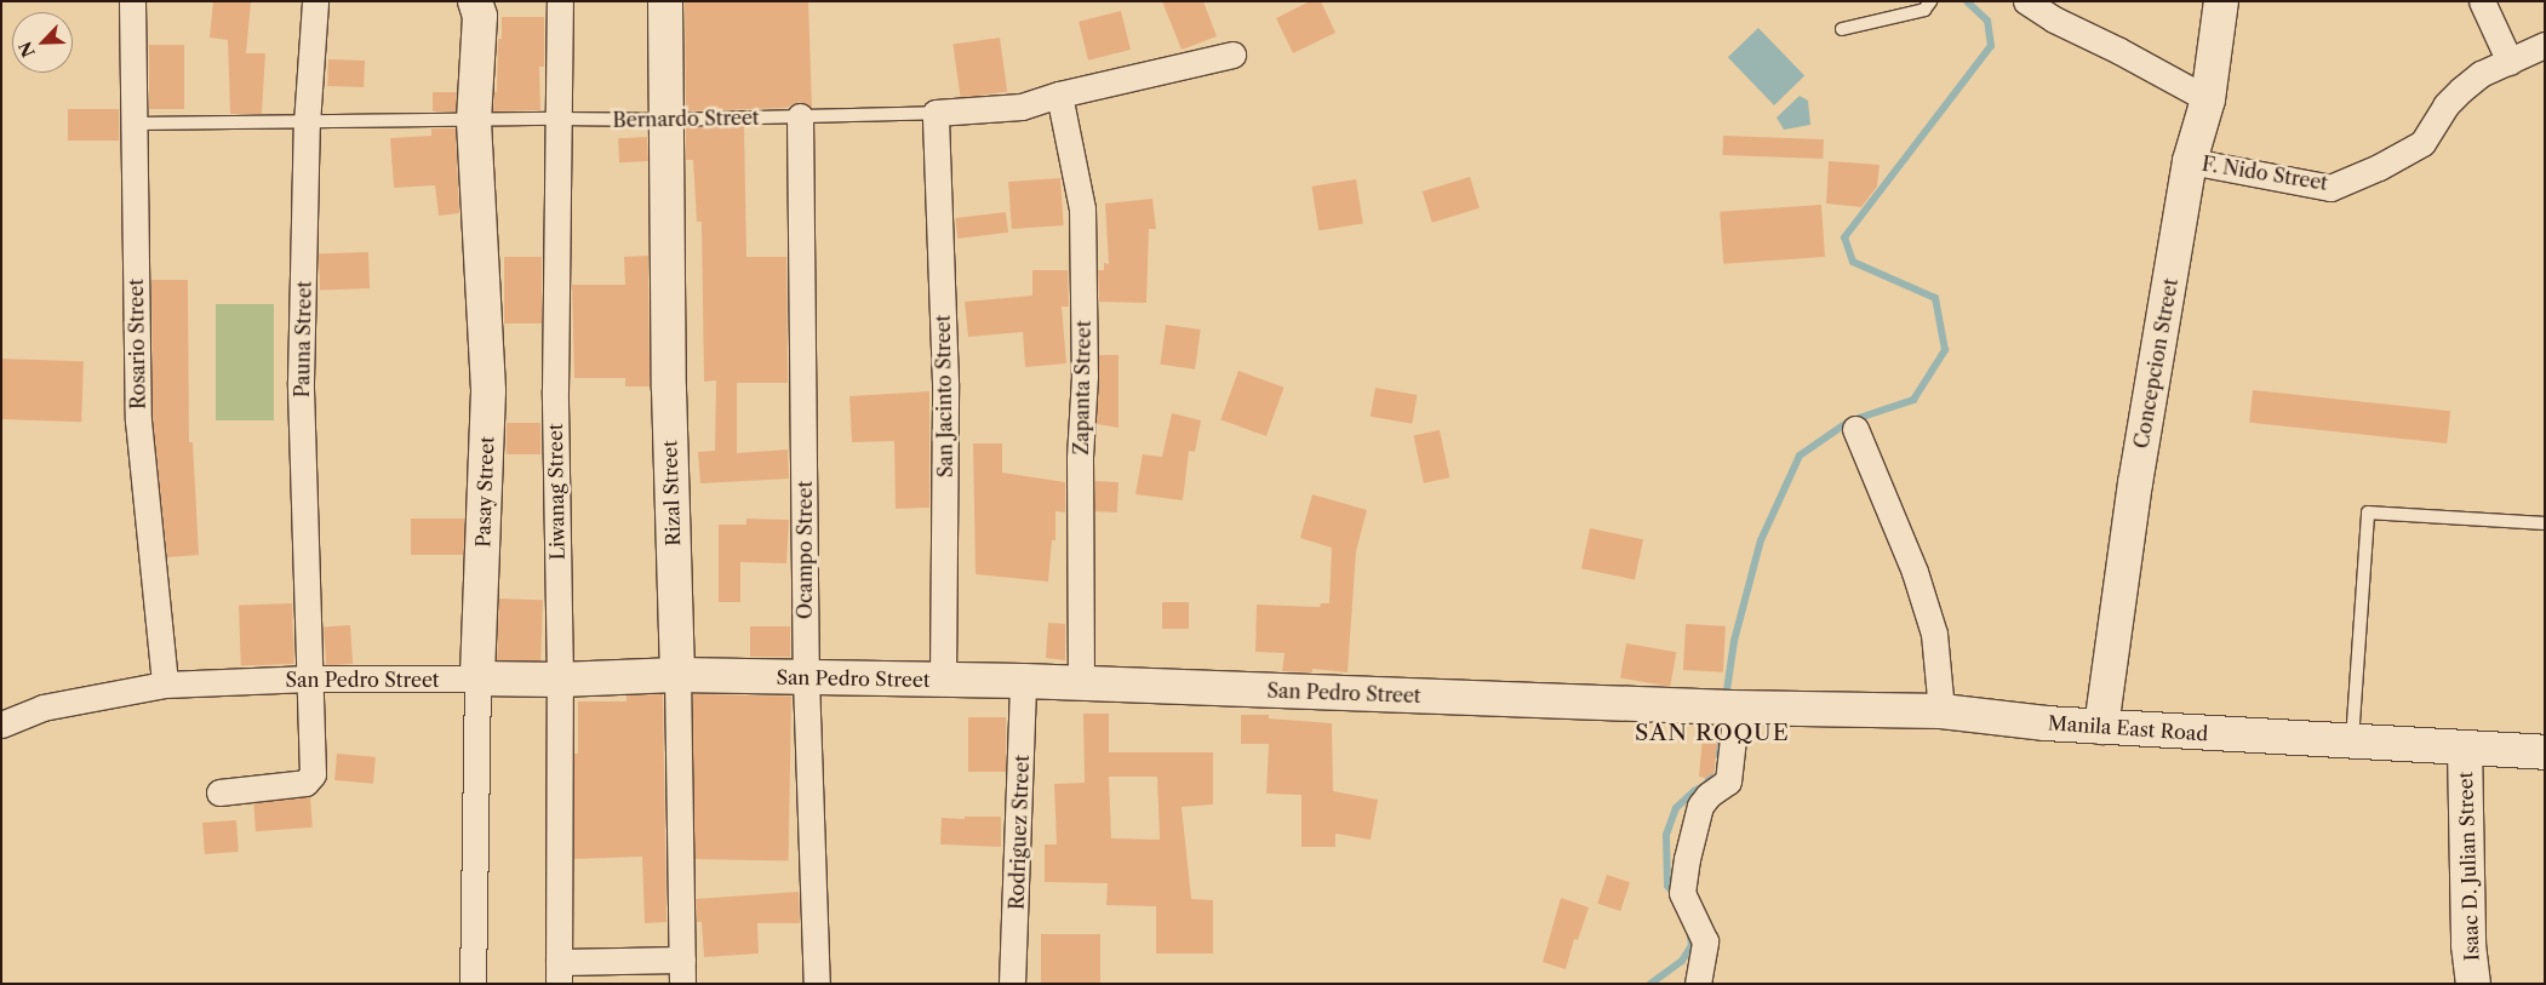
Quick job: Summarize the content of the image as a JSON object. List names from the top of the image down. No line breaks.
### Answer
{"streets":{"main road":["Concepcion Street","Pasay Street","Rizal Street","San Pedro Street","Manila East Road","Isaac D. Julian Street"],"street":["Bernardo Street","F. Nido Street","Pauna Street","Rosario Street","Zapanta Street","San Jacinto Street","Liwanag Street","Ocampo Street","Rodriguez Street"]},"crossings":[["Bernardo Street","Pauna Street"],["Bernardo Street","Rosario Street"],["Bernardo Street","Zapanta Street"],["Bernardo Street","San Jacinto Street"],["Bernardo Street","Pasay Street"],["Bernardo Street","Liwanag Street"],["Bernardo Street","Rizal Street"],["Bernardo Street","Ocampo Street"],["F. Nido Street","Concepcion Street"],["Pauna Street","San Pedro Street"],["Rosario Street","San Pedro Street"],["Concepcion Street","Manila East Road"],["Zapanta Street","San Pedro Street"],["San Jacinto Street","San Pedro Street"],["Pasay Street","San Pedro Street"],["Liwanag Street","San Pedro Street"],["Rizal Street","San Pedro Street"],["Ocampo Street","San Pedro Street"],["San Pedro Street","Manila East Road"],["San Pedro Street","Rodriguez Street"],["Manila East Road","Isaac D. Julian Street"]],"districts":["SAN ROQUE"],"north":"bottom left"}
